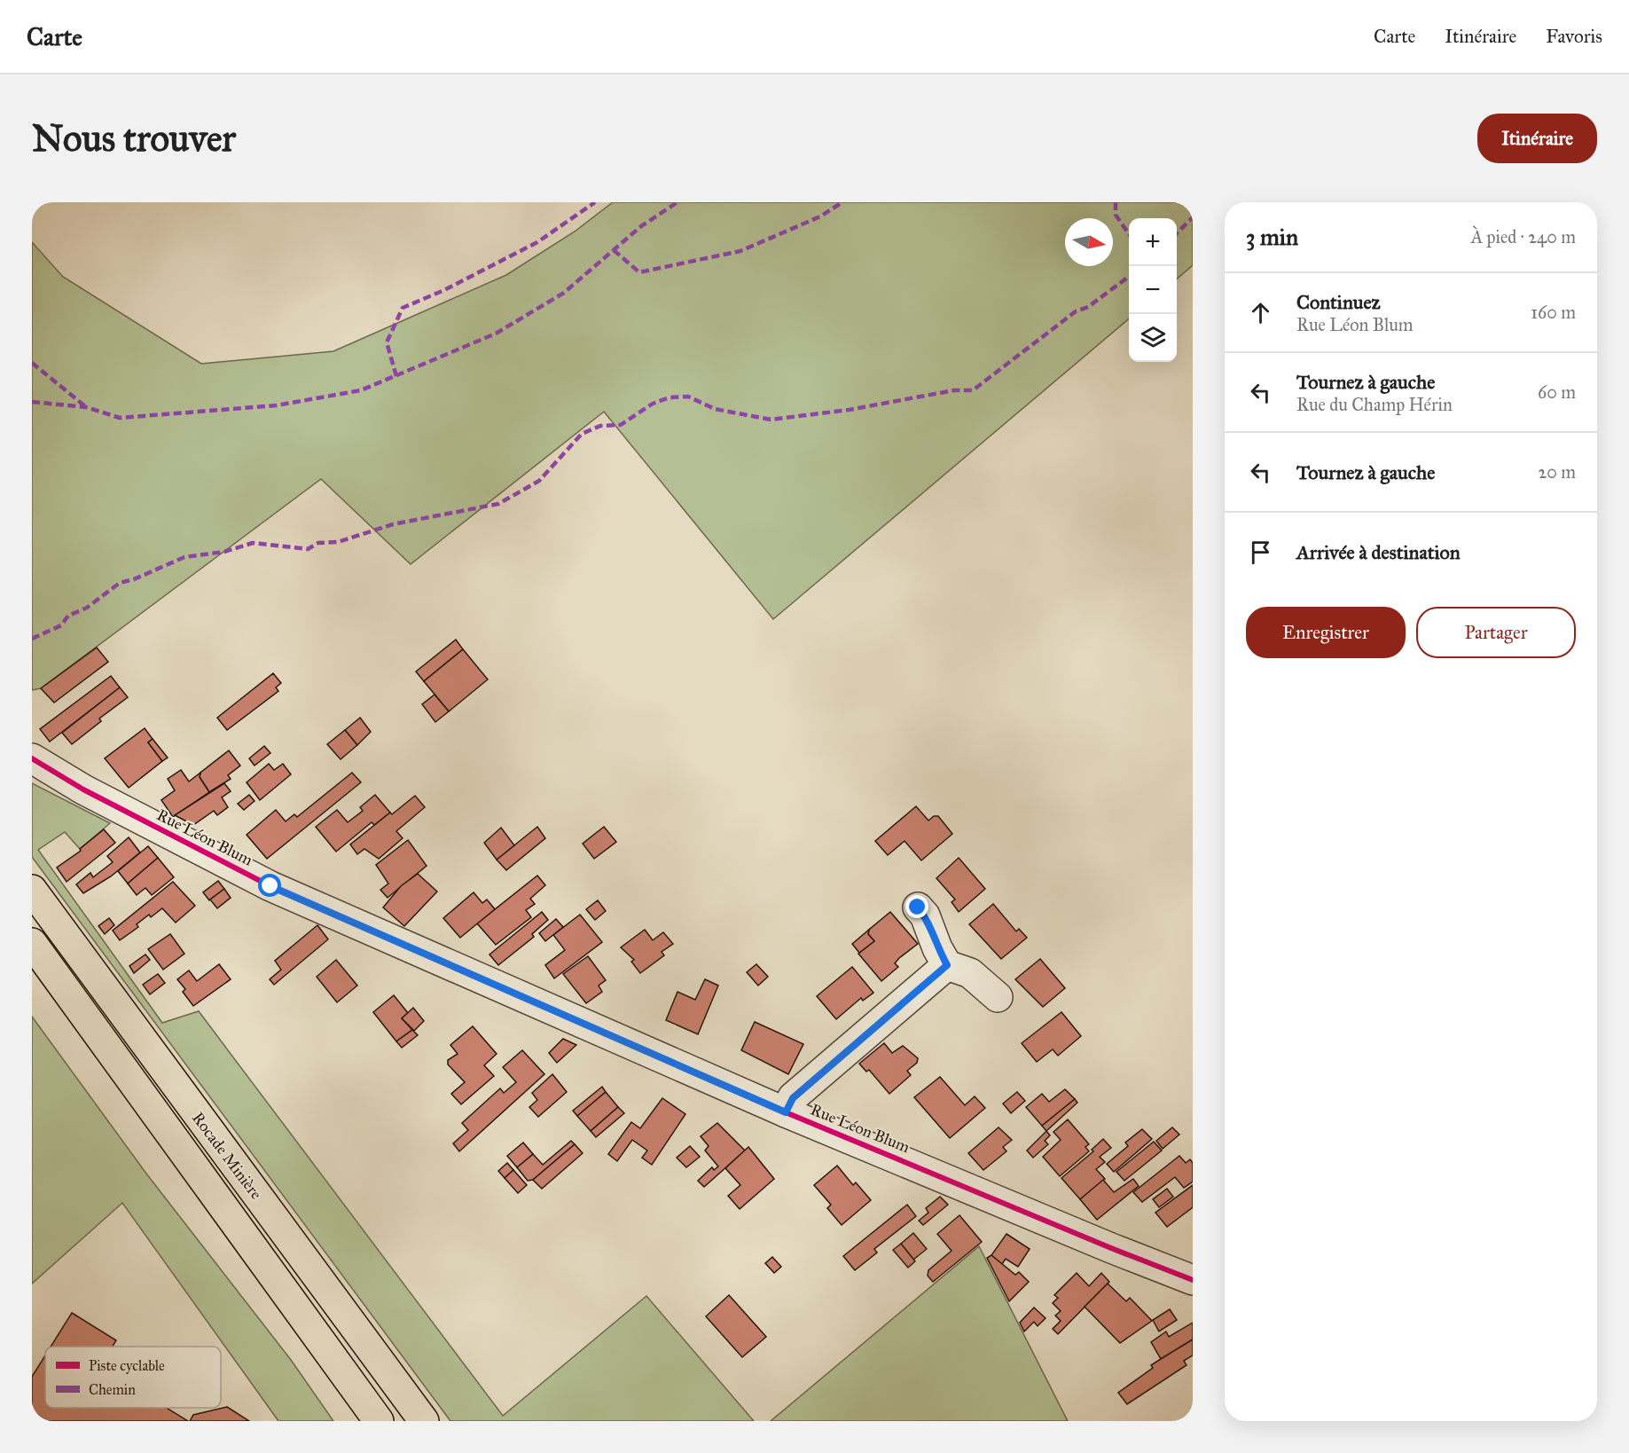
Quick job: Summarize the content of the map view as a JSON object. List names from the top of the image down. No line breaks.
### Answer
{"streets":{"highway":["Rocade Minière"],"street":["Rue Léon Blum"]},"legend":["Piste cyclable","Chemin"],"north":"right","page":{"header":"Carte","nav":["Carte","Itinéraire","Favoris"],"buttons":["Itinéraire",["Enregistrer","Partager"]],"title":"Nous trouver","heading":["3 min","À pied · 240 m"],"map_buttons":["+","−"],"list":[["Continuez","Rue Léon Blum","160 m"],["Tournez à gauche","Rue du Champ Hérin","60 m"],["Tournez à gauche","20 m"],"Arrivée à destination"]}}
